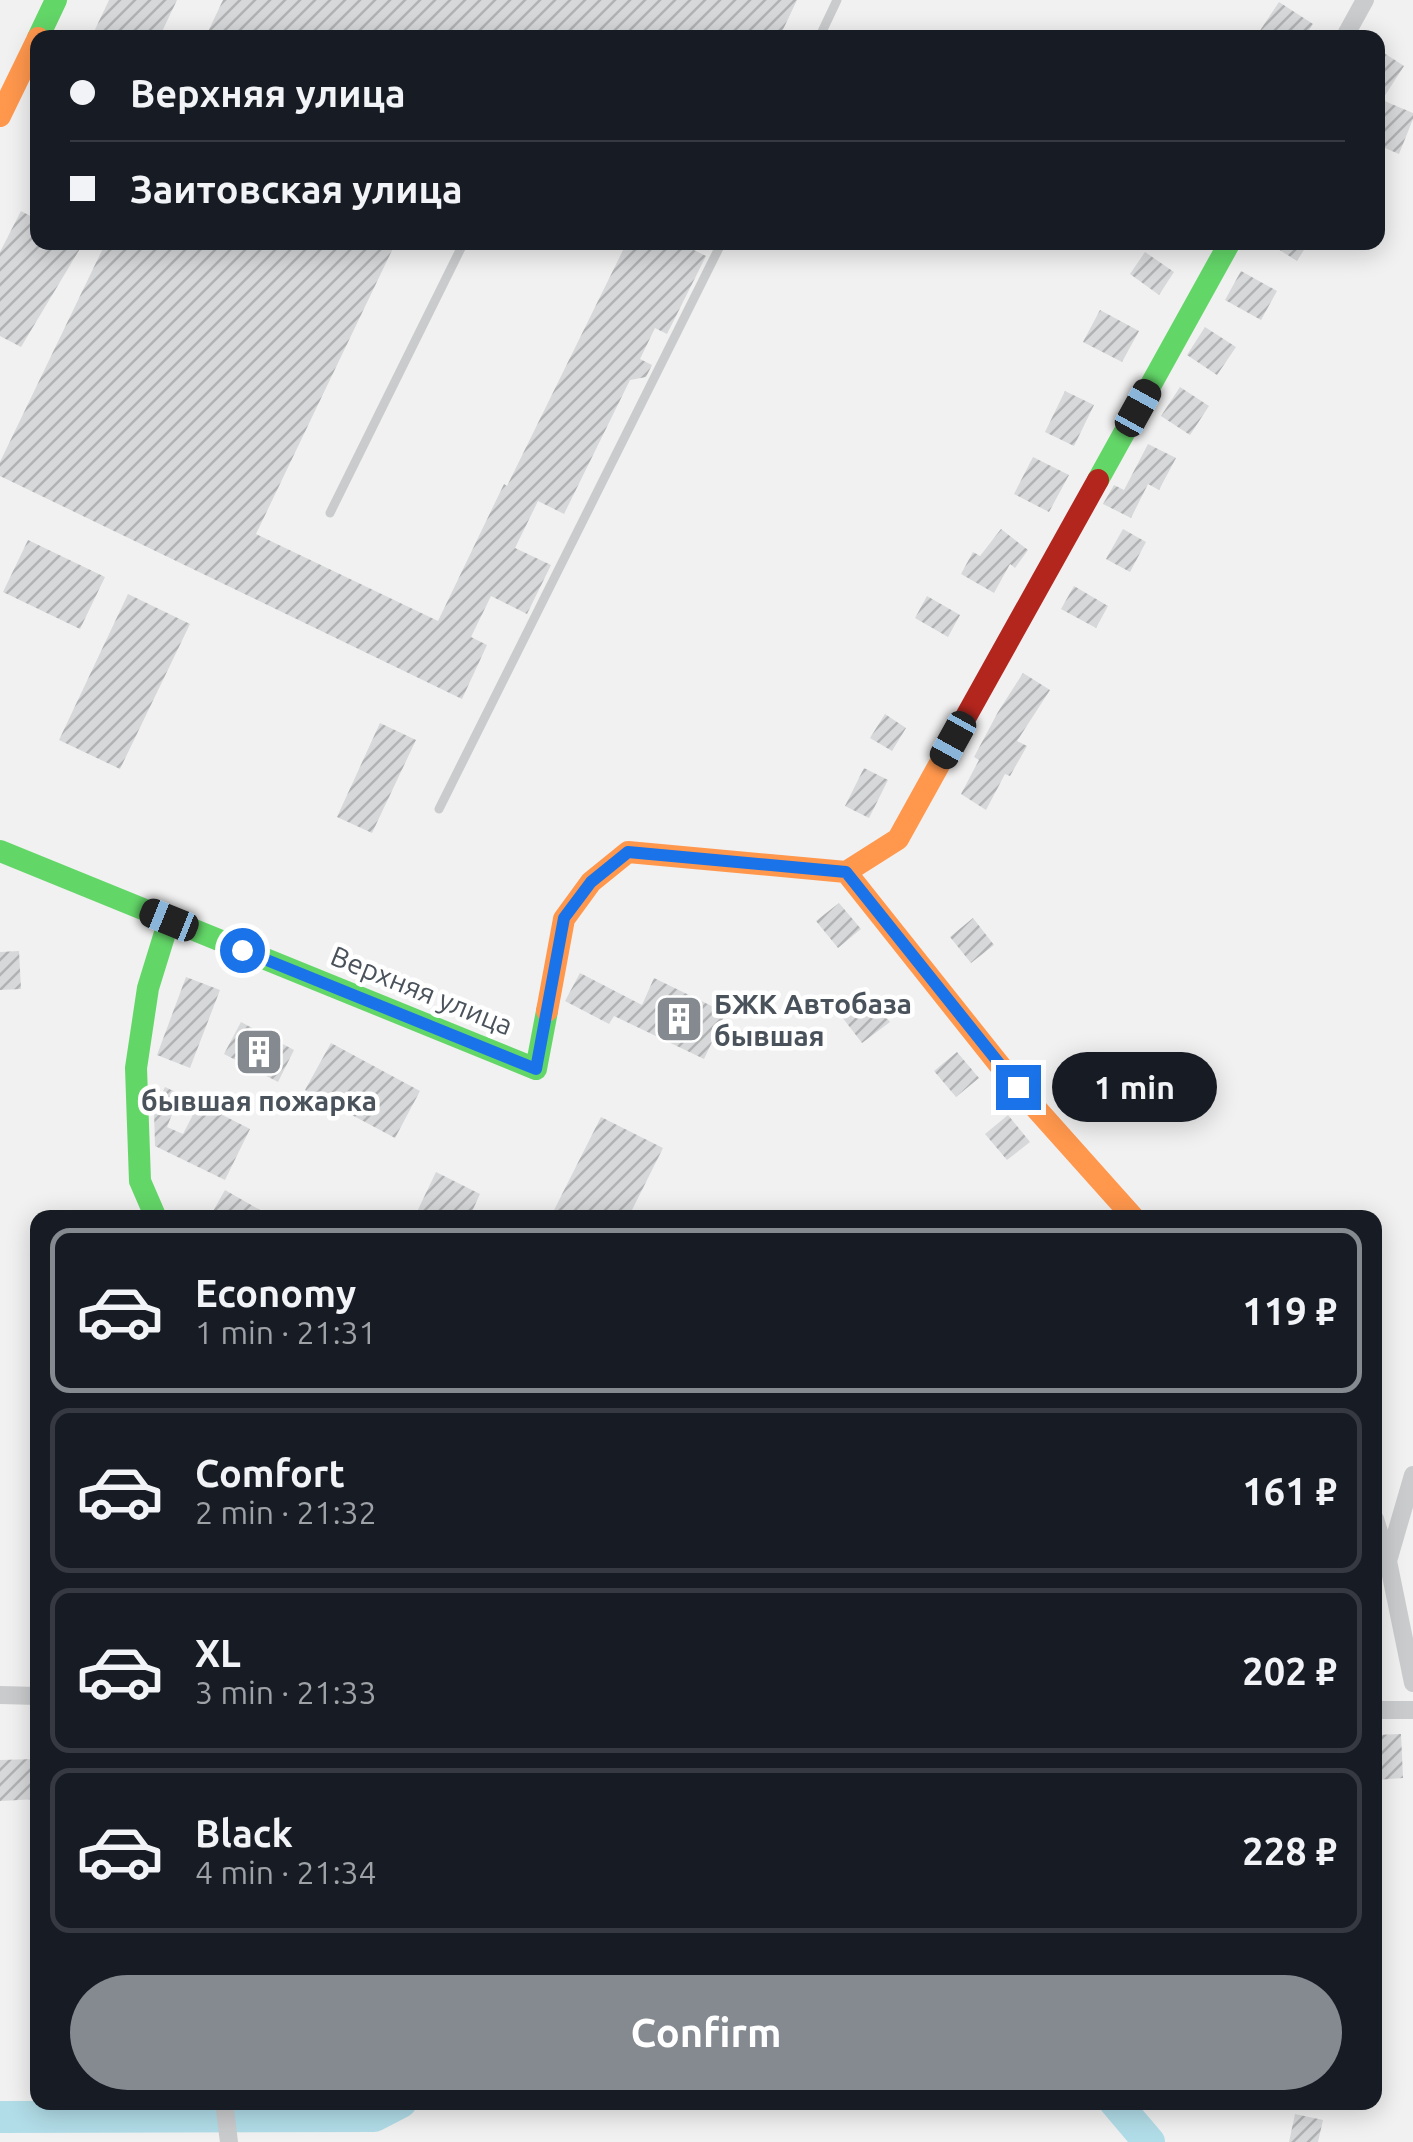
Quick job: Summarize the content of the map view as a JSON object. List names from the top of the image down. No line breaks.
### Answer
{"streets":{"street":["Верхняя улица"]},"places":{"building":["БЖК Автобаза бывшая","бывшая пожарка"]},"page":{"banner":["Верхняя улица","Заитовская улица"],"bubble":"1 min","list":[{"name":"Economy","note":"1 min · 21:31","value":"119 ₽"},{"name":"Comfort","note":"2 min · 21:32","value":"161 ₽"},{"name":"XL","note":"3 min · 21:33","value":"202 ₽"},{"name":"Black","note":"4 min · 21:34","value":"228 ₽"}],"buttons":"Confirm"}}
